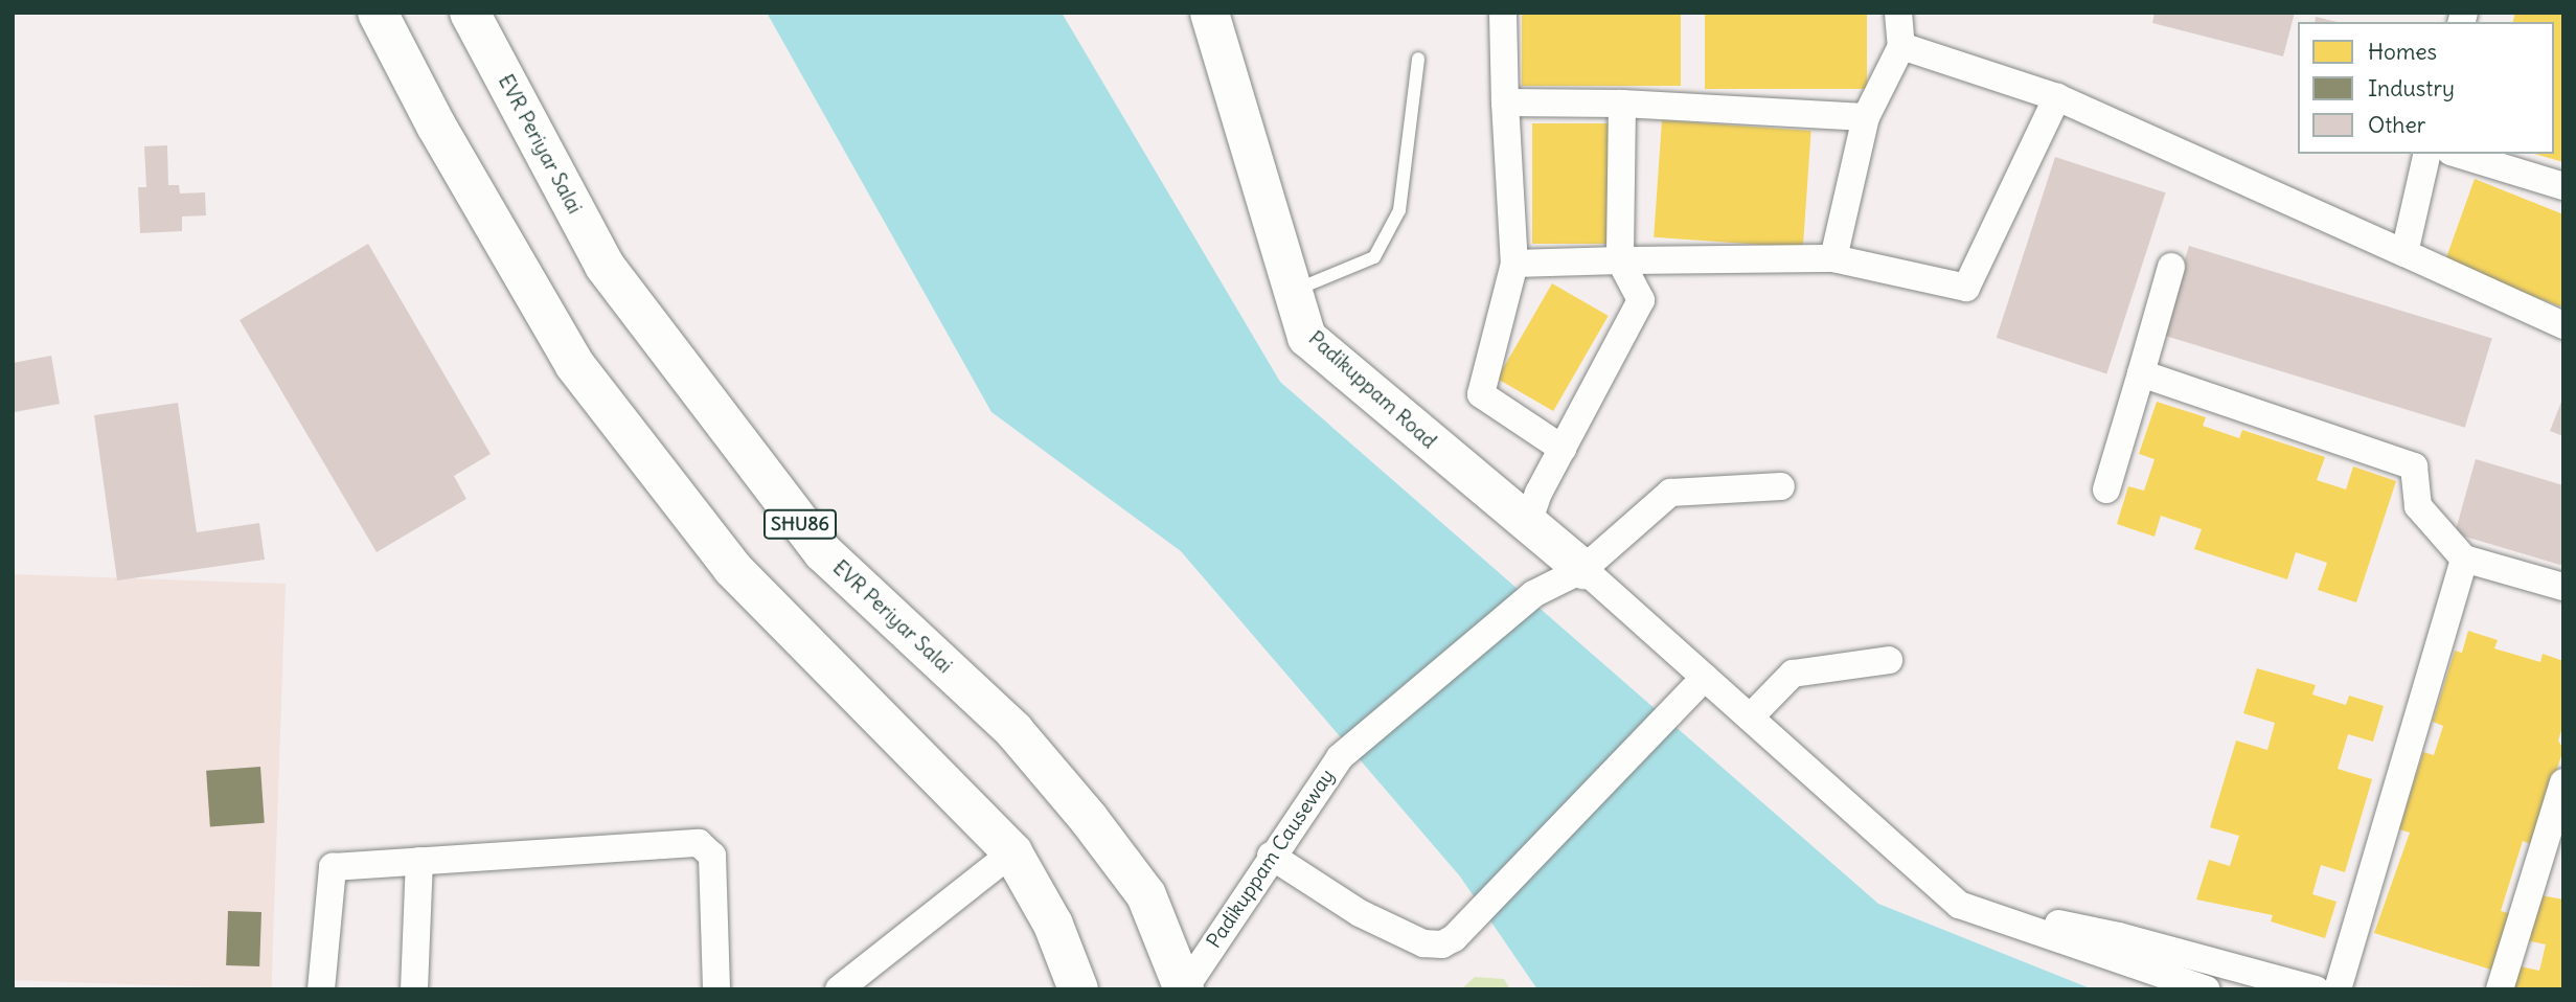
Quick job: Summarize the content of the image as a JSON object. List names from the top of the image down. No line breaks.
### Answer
{"streets":{"main road":["EVR Periyar Salai","SHU86"],"street":["Padikuppam Road","Padikuppam Causeway"]},"crossings":[["EVR Periyar Salai","Padikuppam Causeway"],["Padikuppam Road","Padikuppam Causeway"]],"legend":["Homes","Industry","Other"]}
